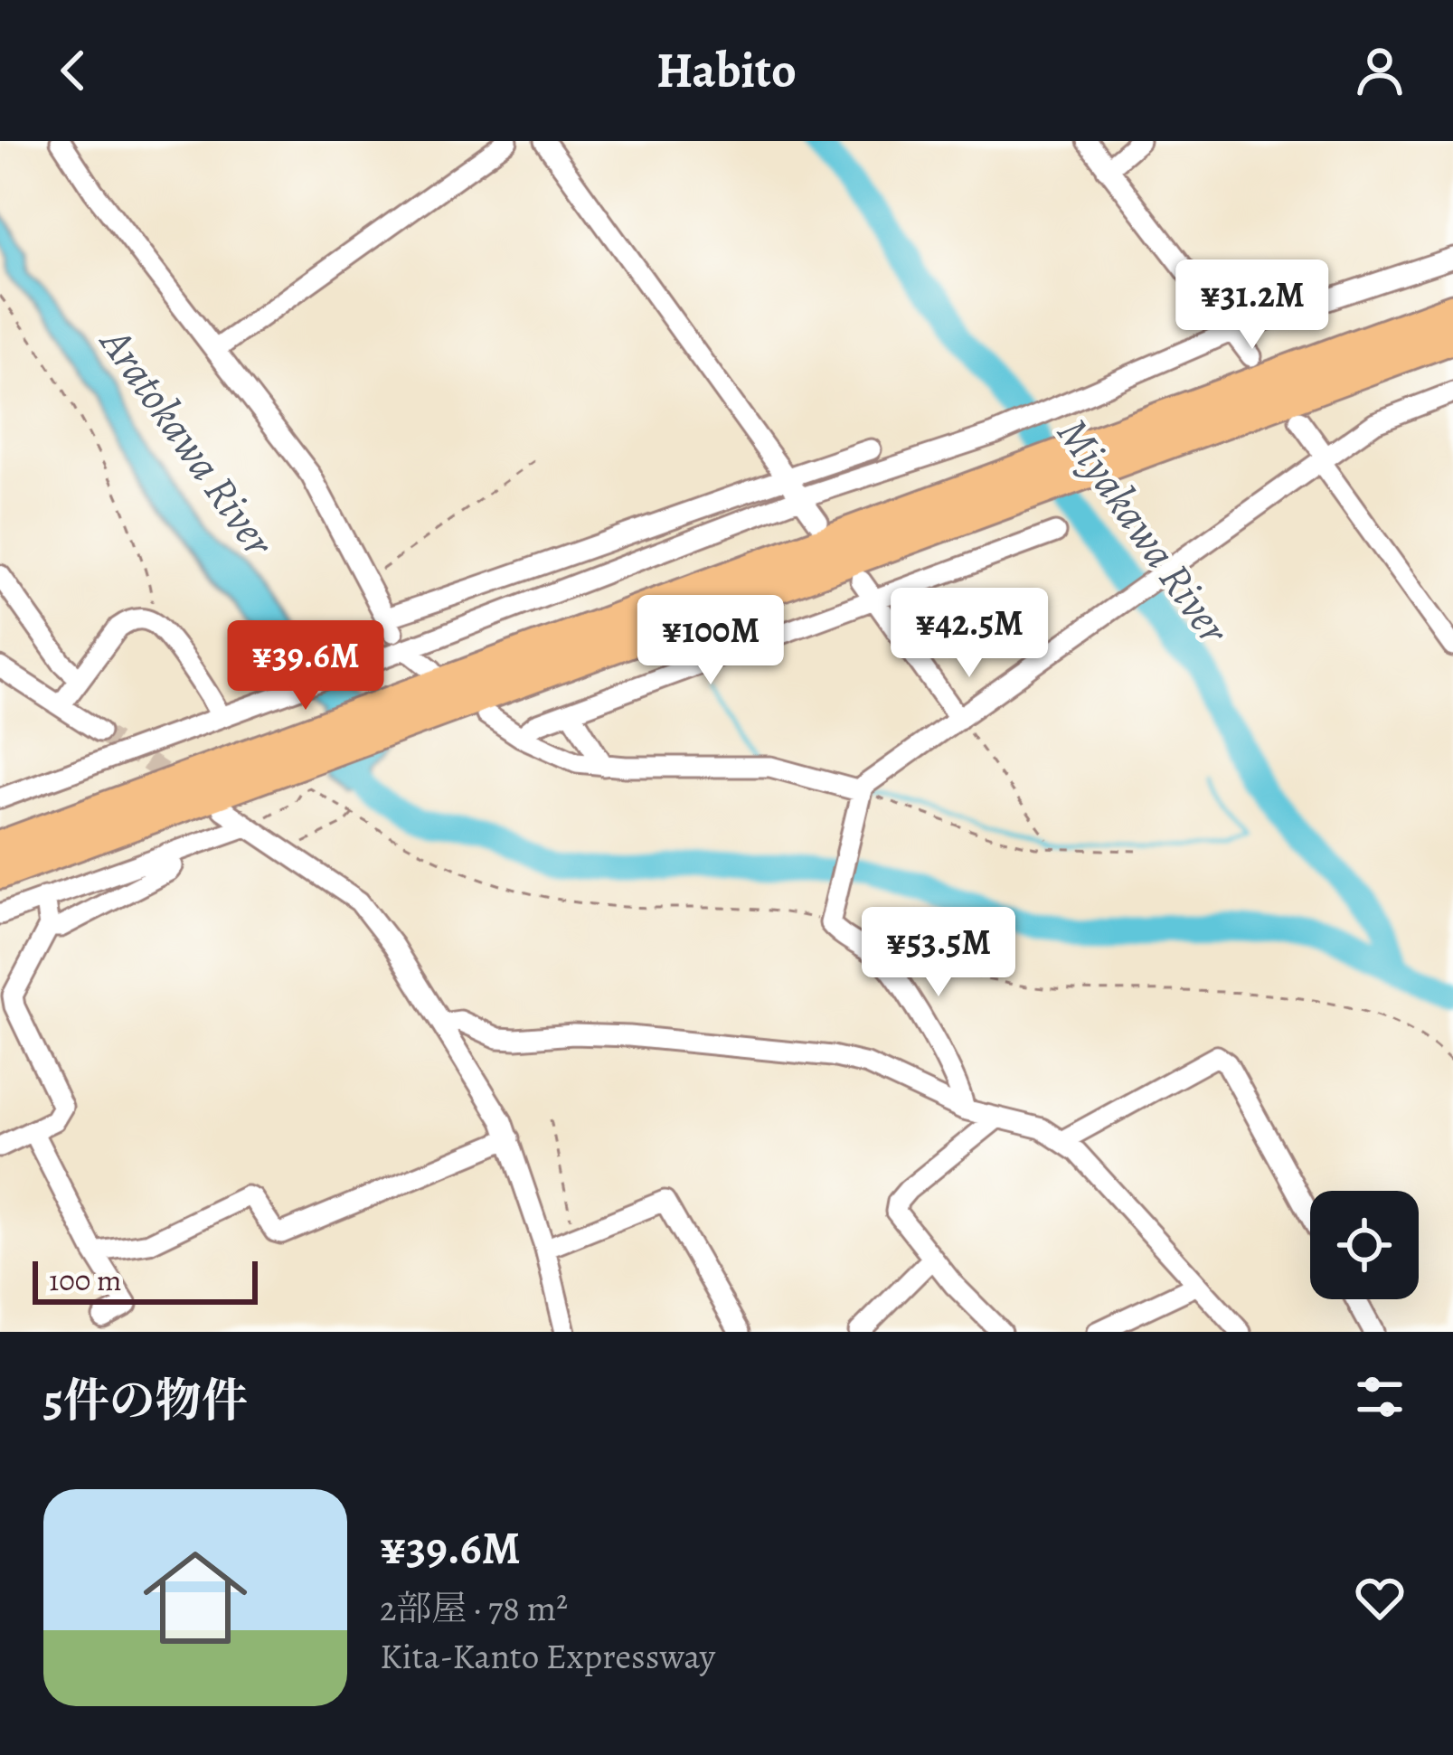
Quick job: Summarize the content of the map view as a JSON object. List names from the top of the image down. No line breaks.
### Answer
{"water":["Aratokawa River","Miyakawa River"],"scale_bar":"100 m","page":{"header":"Habito","price":["¥31.2M","¥42.5M","¥100M","¥39.6M","¥53.5M"],"scale":"100 m","heading":"5件の物件","list":[{"name":"¥39.6M","note":"2部屋 · 78 m² · Kita-Kanto Expressway"}]}}
